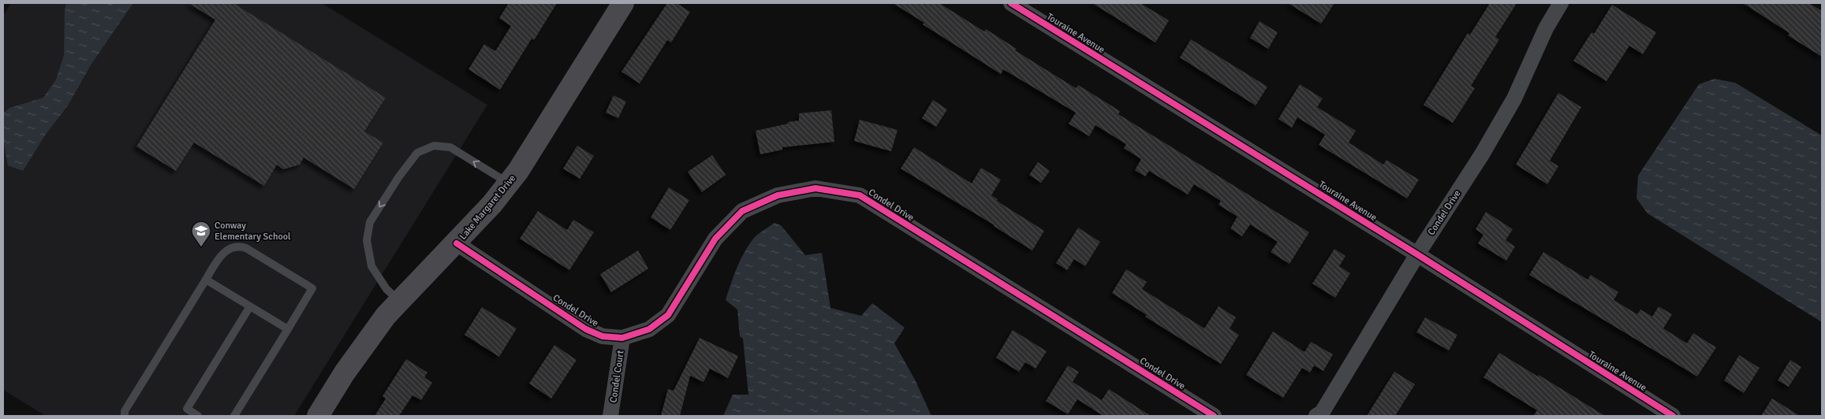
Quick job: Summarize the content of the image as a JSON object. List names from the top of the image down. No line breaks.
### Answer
{"streets":{"street":["Touraine Avenue","Condel Drive","Lake Margaret Drive","Condel Court"]},"crossings":[["Touraine Avenue","Condel Drive"],["Condel Drive","Lake Margaret Drive"],["Condel Drive","Condel Court"]],"places":{"school or university":["Conway Elementary School"]}}
